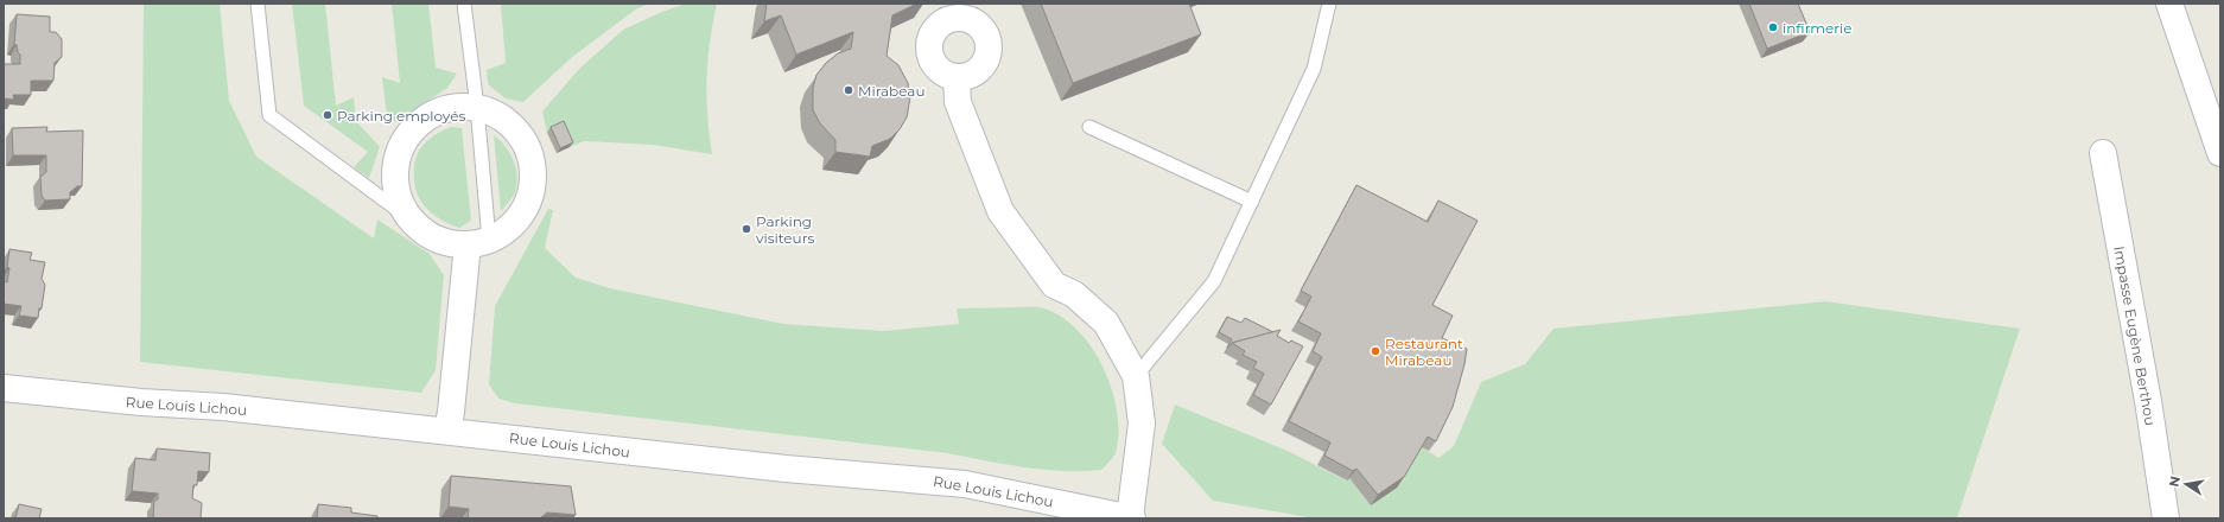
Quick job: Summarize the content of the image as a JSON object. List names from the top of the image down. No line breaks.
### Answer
{"streets":{"street":["Impasse Eugène Berthou","Rue Louis Lichou"]},"places":["infirmerie","Mirabeau","Parking employés","Parking visiteurs","Restaurant Mirabeau"],"north":"left"}
